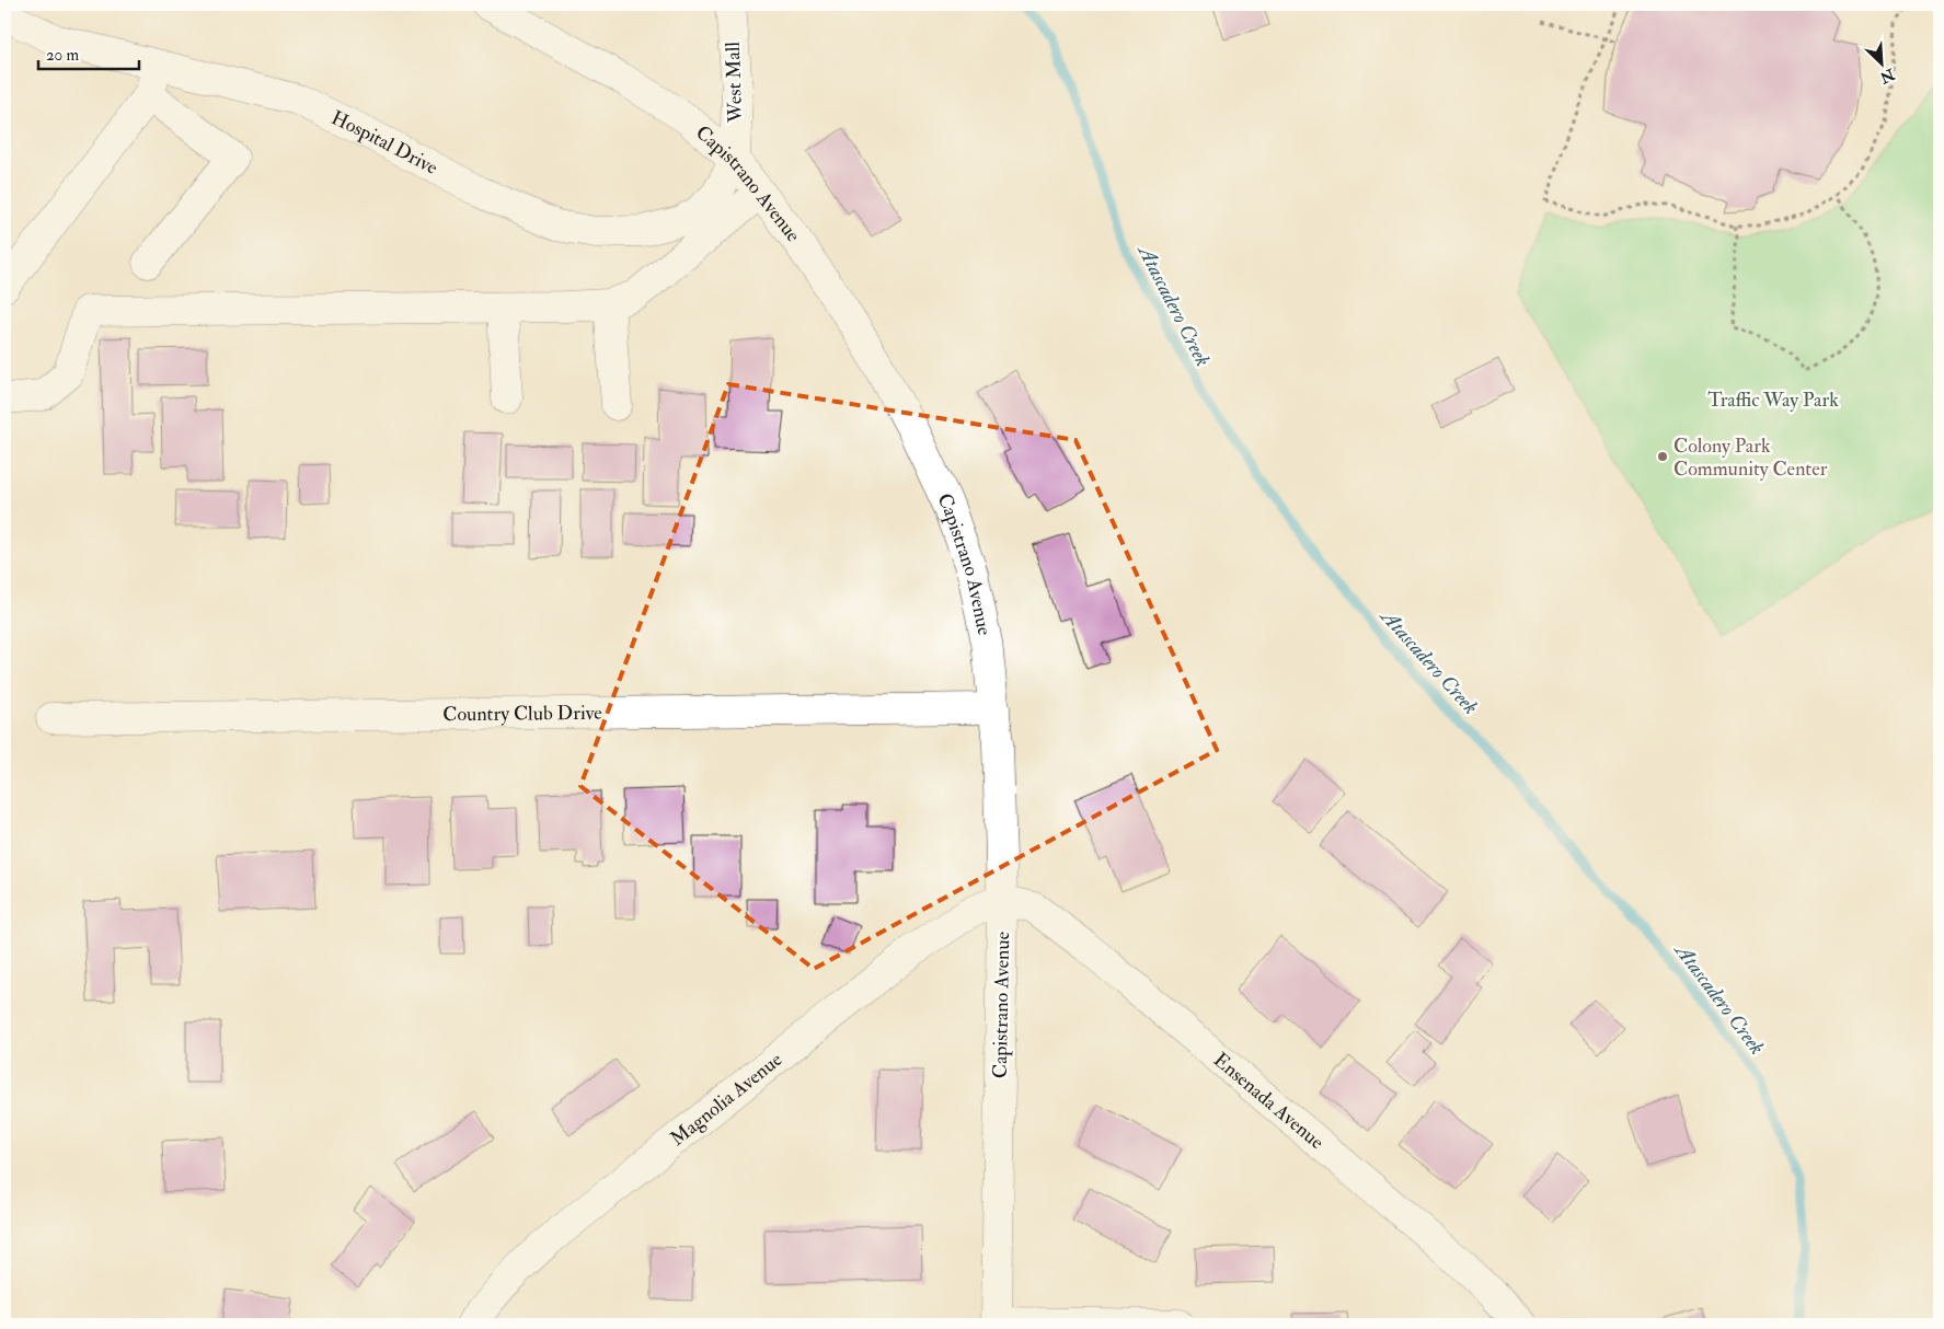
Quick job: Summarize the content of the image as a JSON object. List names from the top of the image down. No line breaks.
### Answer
{"streets":{"street":["West Mall","Hospital Drive","Capistrano Avenue","Country Club Drive","Magnolia Avenue","Ensenada Avenue"]},"crossings":[["West Mall","Hospital Drive"],["West Mall","Capistrano Avenue"],["Hospital Drive","Capistrano Avenue"],["Capistrano Avenue","Country Club Drive"],["Capistrano Avenue","Magnolia Avenue"],["Capistrano Avenue","Ensenada Avenue"],["Magnolia Avenue","Ensenada Avenue"]],"water":["Atascadero Creek"],"parks":["Traffic Way Park"],"places":["Colony Park Community Center"],"scale_bar":"20 m","north":"bottom right"}
